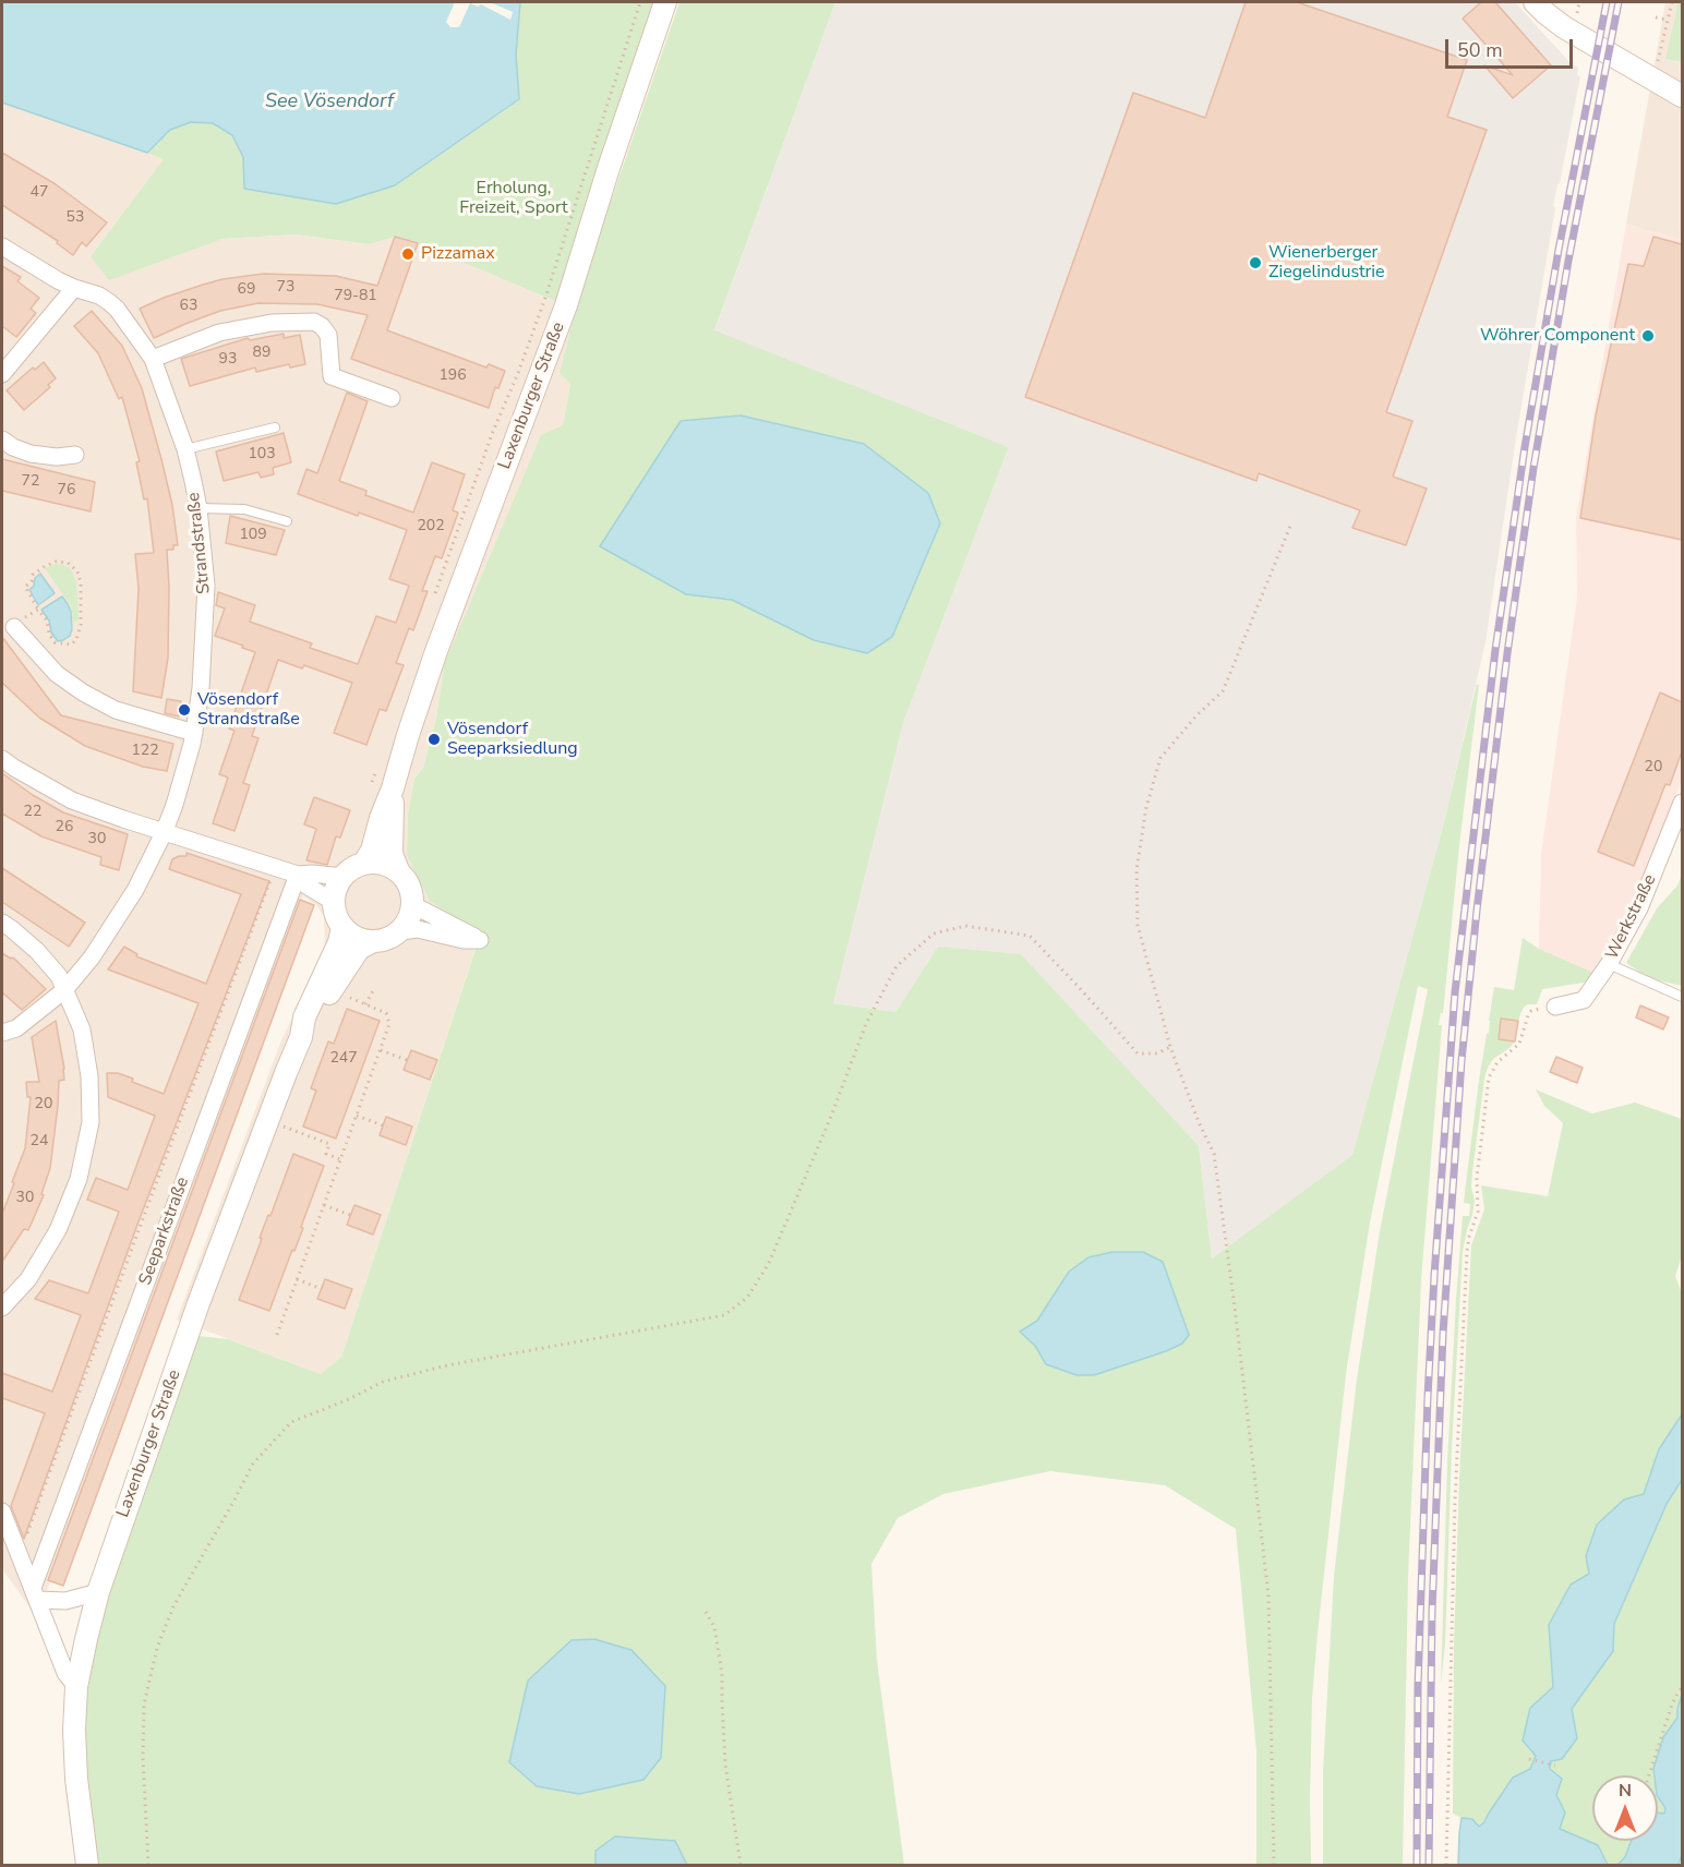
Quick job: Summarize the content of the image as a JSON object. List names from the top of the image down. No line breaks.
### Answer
{"streets":{"main road":["Laxenburger Straße"],"street":["Strandstraße","Werkstraße","Seeparkstraße"]},"water":["See Vösendorf"],"parks":["Erholung, Freizeit, Sport"],"places":["Pizzamax","Wienerberger Ziegelindustrie","Wöhrer Component","Vösendorf Strandstraße","Vösendorf Seeparksiedlung"],"house_numbers":["47","53","73","69","79-81","63","89","93","196","103","72","76","202","109","122","20","22","26","30","247","20","24","30"],"scale_bar":"50 m","north":"top"}
